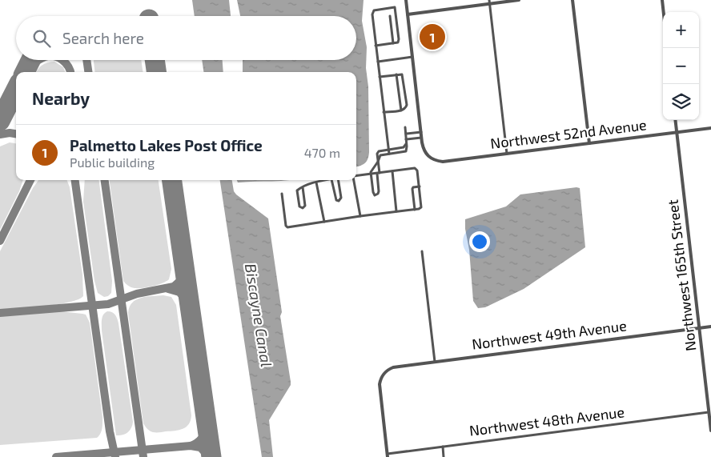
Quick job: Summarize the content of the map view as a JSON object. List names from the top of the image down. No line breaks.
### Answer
{"streets":{"street":["Northwest 52nd Avenue","Northwest 165th Street","Northwest 49th Avenue","Northwest 48th Avenue"]},"crossings":[["Northwest 52nd Avenue","Northwest 165th Street"],["Northwest 165th Street","Northwest 49th Avenue"],["Northwest 165th Street","Northwest 48th Avenue"],["Northwest 49th Avenue","Northwest 48th Avenue"]],"water":["Biscayne Canal"],"page":{"map_buttons":["+","−"],"search":"Search here","pins":"1","heading":"Nearby","list":[{"mark":"1","name":"Palmetto Lakes Post Office","note":"Public building","value":"470 m"}]}}
